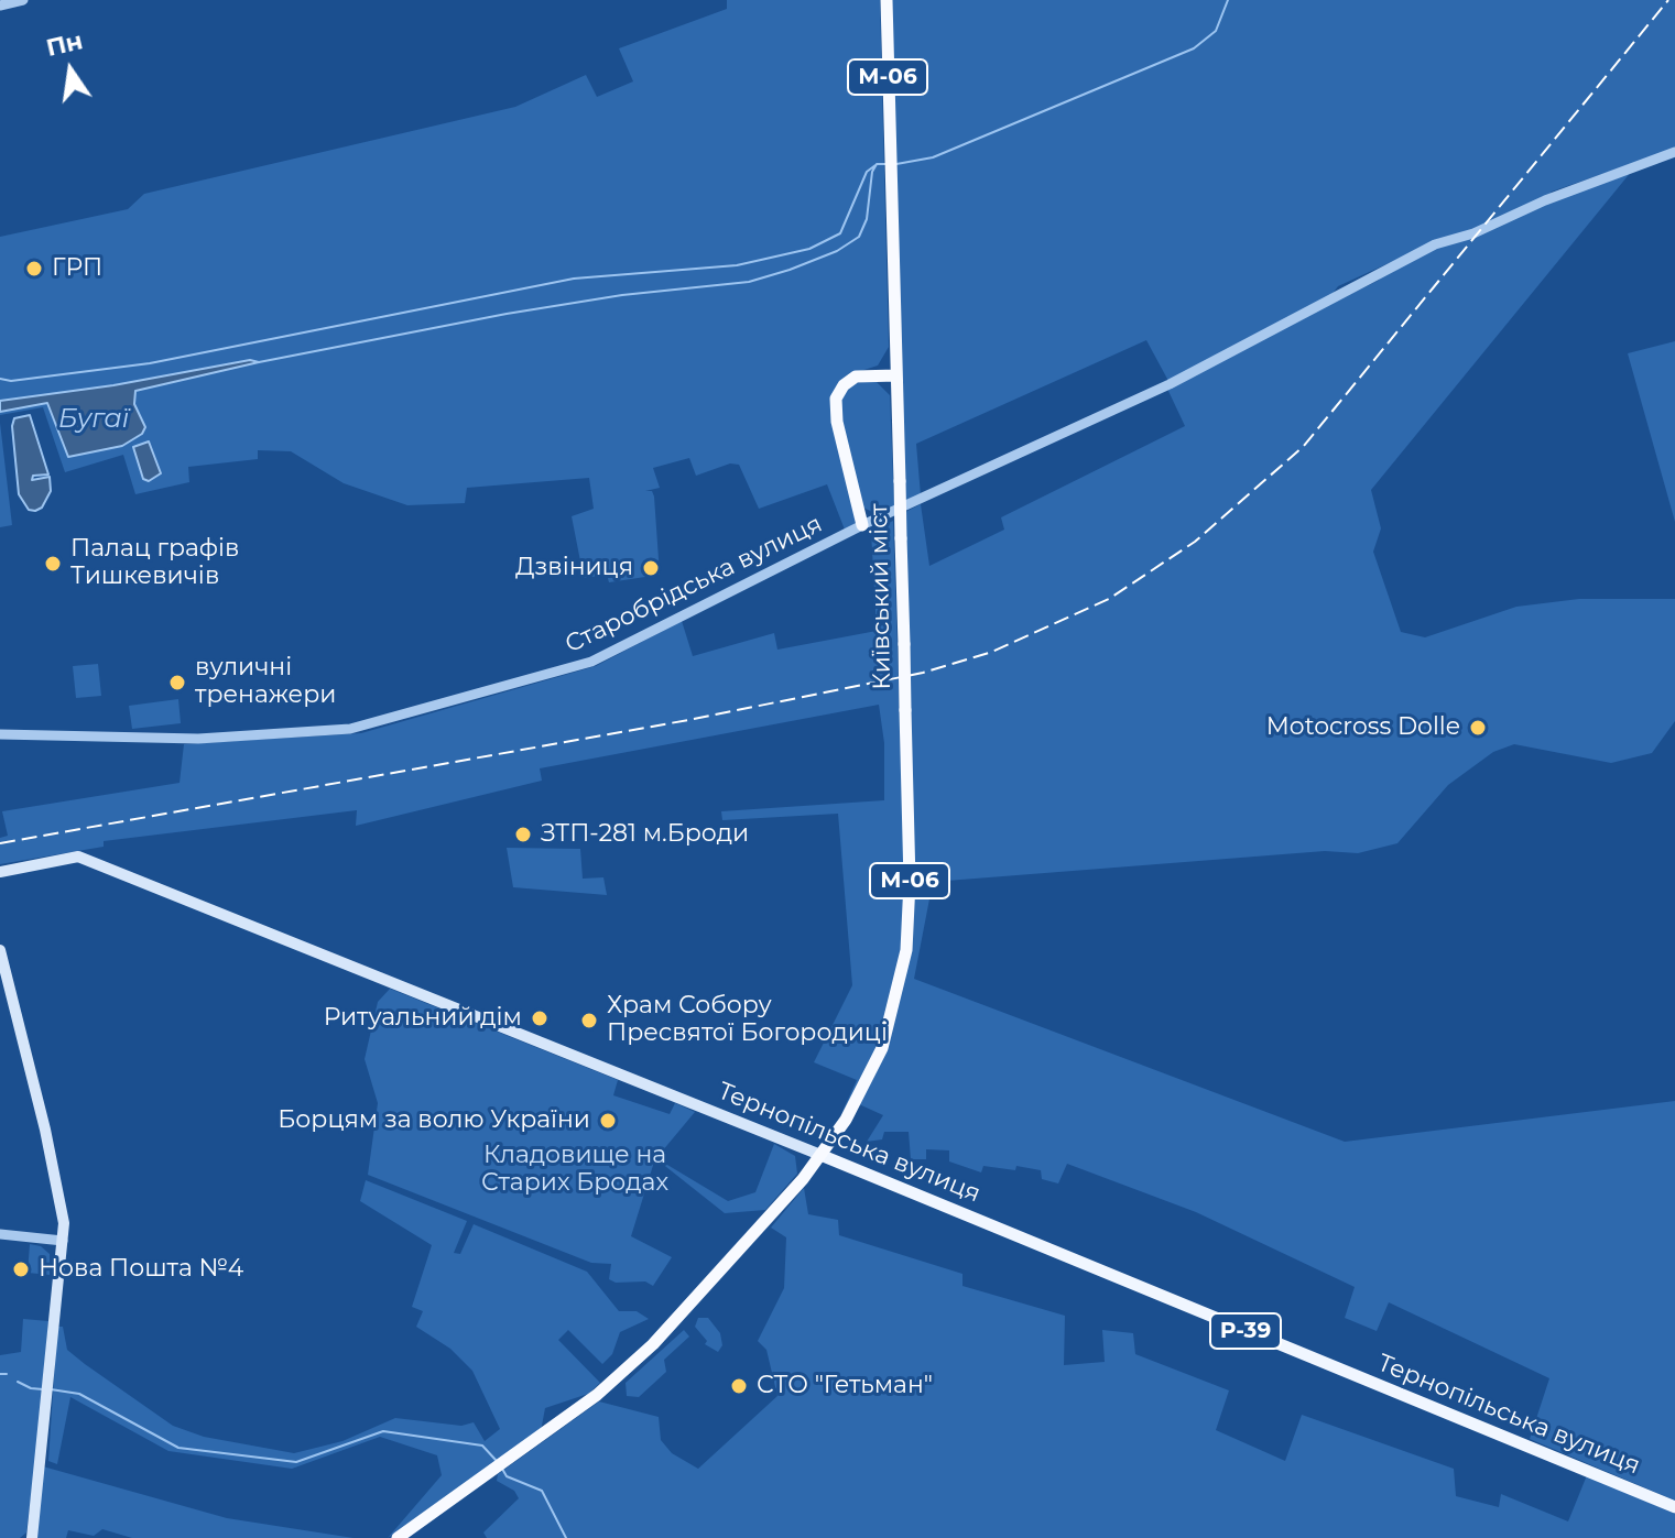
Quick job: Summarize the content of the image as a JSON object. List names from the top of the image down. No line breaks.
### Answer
{"streets":{"highway":["М-06","Київський міст"],"main road":["Тернопільська вулиця","Р-39"],"street":["Старобрідська вулиця"]},"crossings":[["М-06","Київський міст"],["М-06","Тернопільська вулиця"],["Київський міст","Тернопільська вулиця"]],"water":["Бугаї"],"parks":["Кладовище на Старих Бродах"],"places":["ГРП","Палац графів Тишкевичів","Дзвіниця","вуличні тренажери","Motocross Dolle","ЗТП-281 м.Броди","Ритуальний дім","Храм Собору Пресвятої Богородиці","Борцям за волю України","Нова Пошта №4","СТО \"Гетьман\""],"north":"top"}
